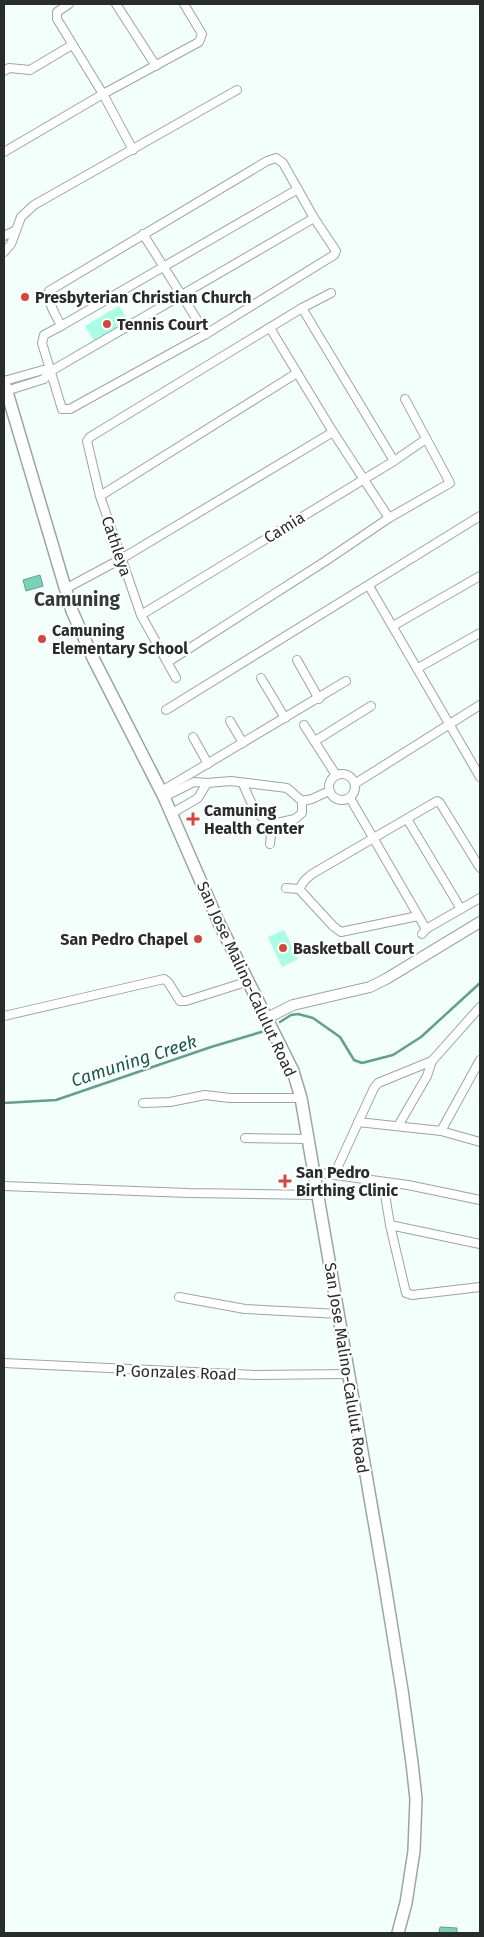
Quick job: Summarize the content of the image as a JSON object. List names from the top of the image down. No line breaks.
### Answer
{"streets":{"main road":["San Jose Malino-Calulut Road"],"street":["Camia","Cathleya","P. Gonzales Road"]},"crossings":[["Camia","Cathleya"],["San Jose Malino-Calulut Road","P. Gonzales Road"]],"districts":["Camuning"],"water":["Camuning Creek"],"places":{"other":["Presbyterian Christian Church","Tennis Court","Camuning Elementary School","San Pedro Chapel","Basketball Court"],"health":["Camuning Health Center","San Pedro Birthing Clinic"]}}
